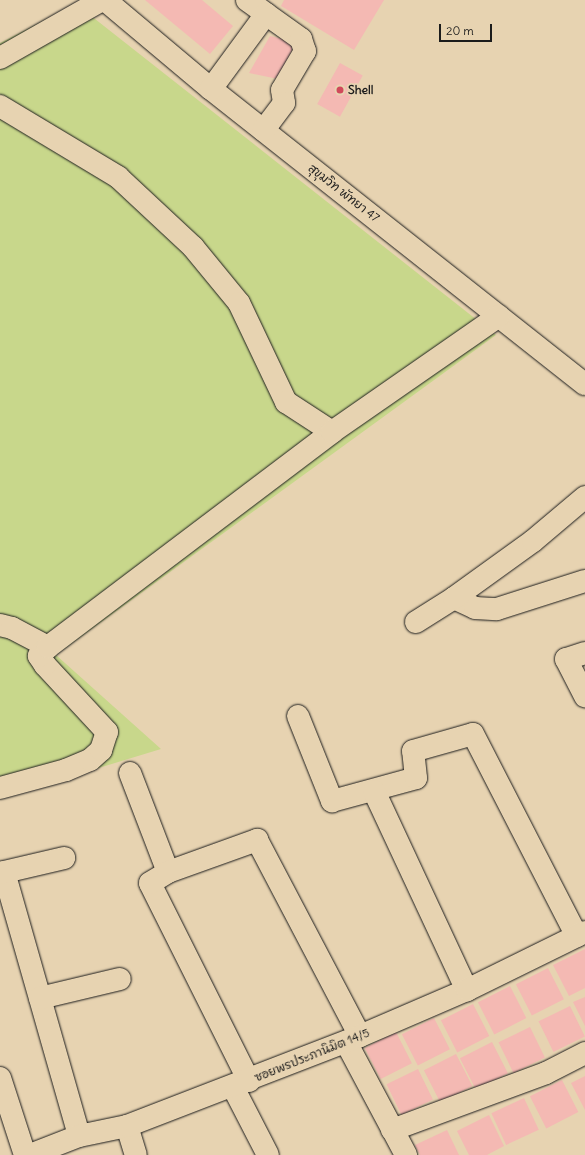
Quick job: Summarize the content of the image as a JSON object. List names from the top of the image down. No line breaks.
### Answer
{"streets":{"street":["สุขุมวิท พัทยา 47","ซอยพรประภานิมิต 14/5"]},"places":["Shell"],"scale_bar":"20 m"}
